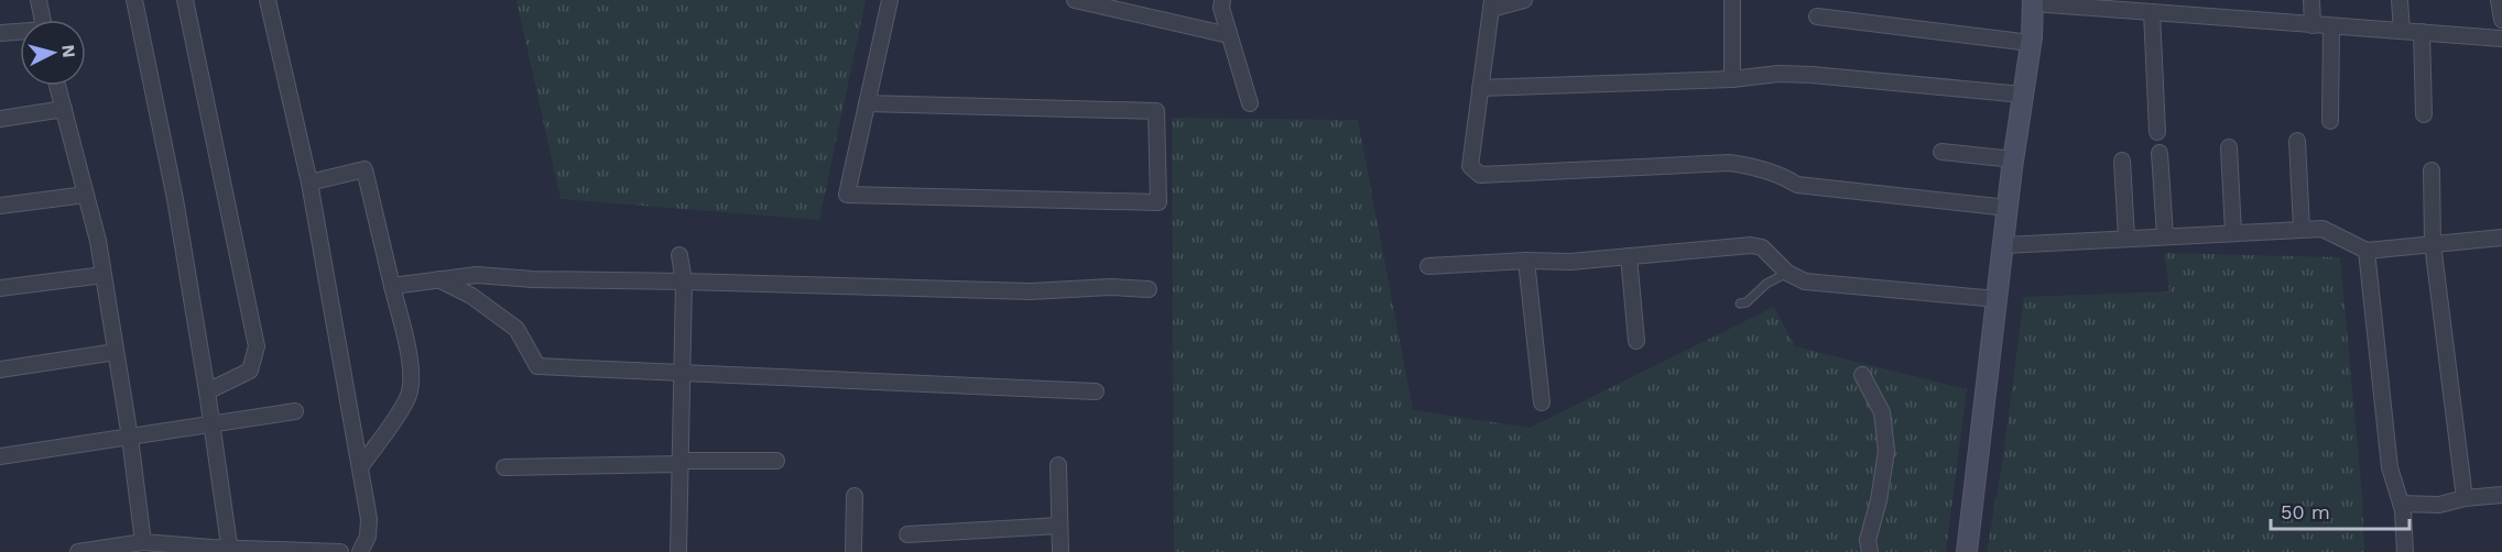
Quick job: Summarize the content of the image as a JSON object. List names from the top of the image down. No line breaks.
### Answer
{"scale_bar":"50 m","north":"right"}
